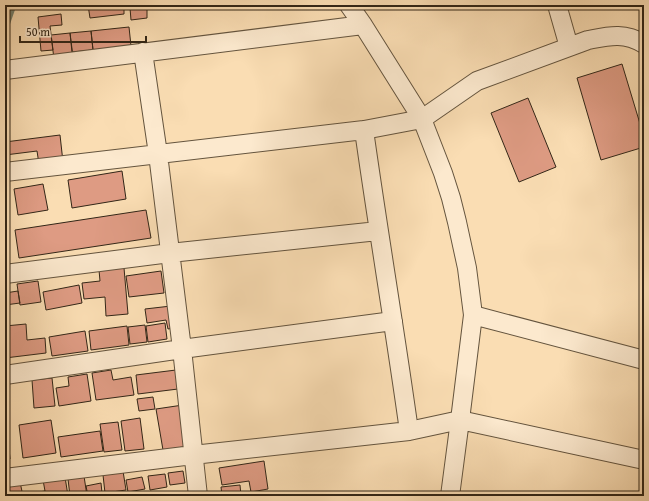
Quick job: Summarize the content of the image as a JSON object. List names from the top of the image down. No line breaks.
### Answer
{"scale_bar":"50 m"}
